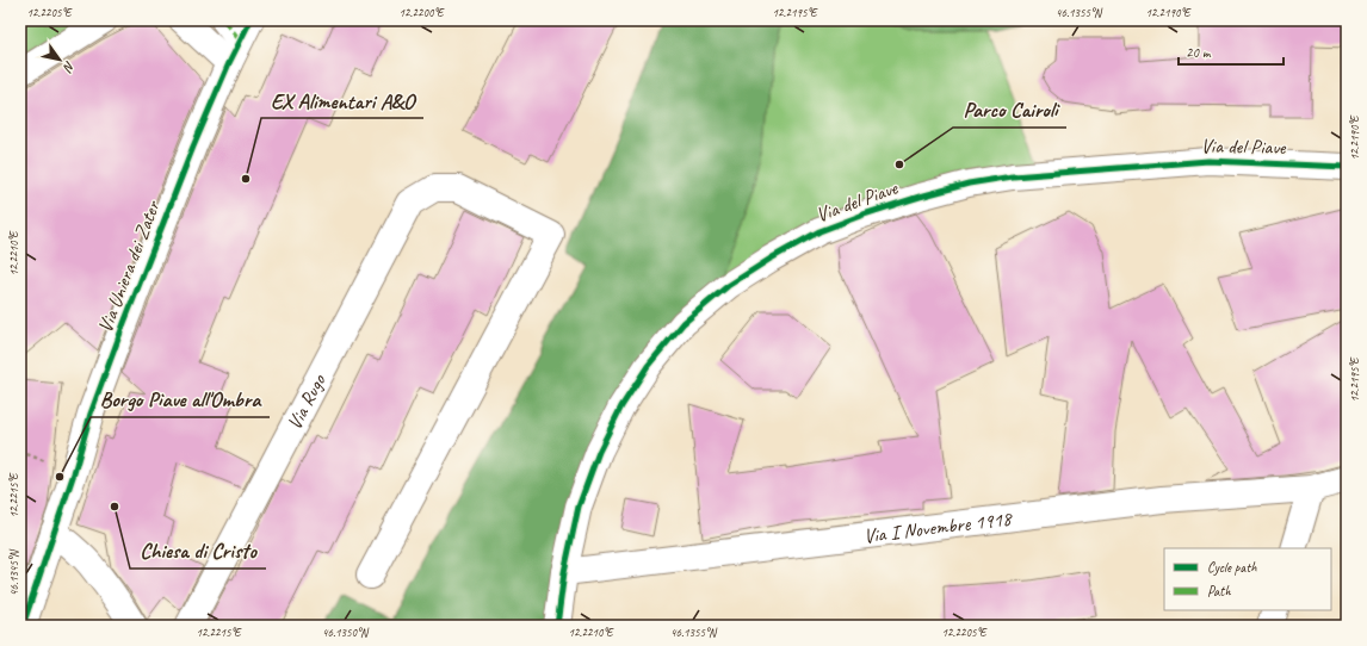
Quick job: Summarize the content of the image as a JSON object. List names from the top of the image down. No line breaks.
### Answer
{"streets":{"street":["Via del Piave","Via Uniera dei Zater","Via Rugo","Via I Novembre 1918"]},"crossings":[["Via del Piave","Via I Novembre 1918"]],"places":["Parco Cairoli","EX Alimentari A&O","Borgo Piave all'Ombra","Chiesa di Cristo"],"legend":["Cycle path","Path"],"scale_bar":"20 m","north":"bottom right","coordinates":["12.2205°E","12.2200°E","12.2195°E","46.1355°N","12.2190°E","12.2210°E","12.2215°E","46.1345°N","46.1350°N"]}
